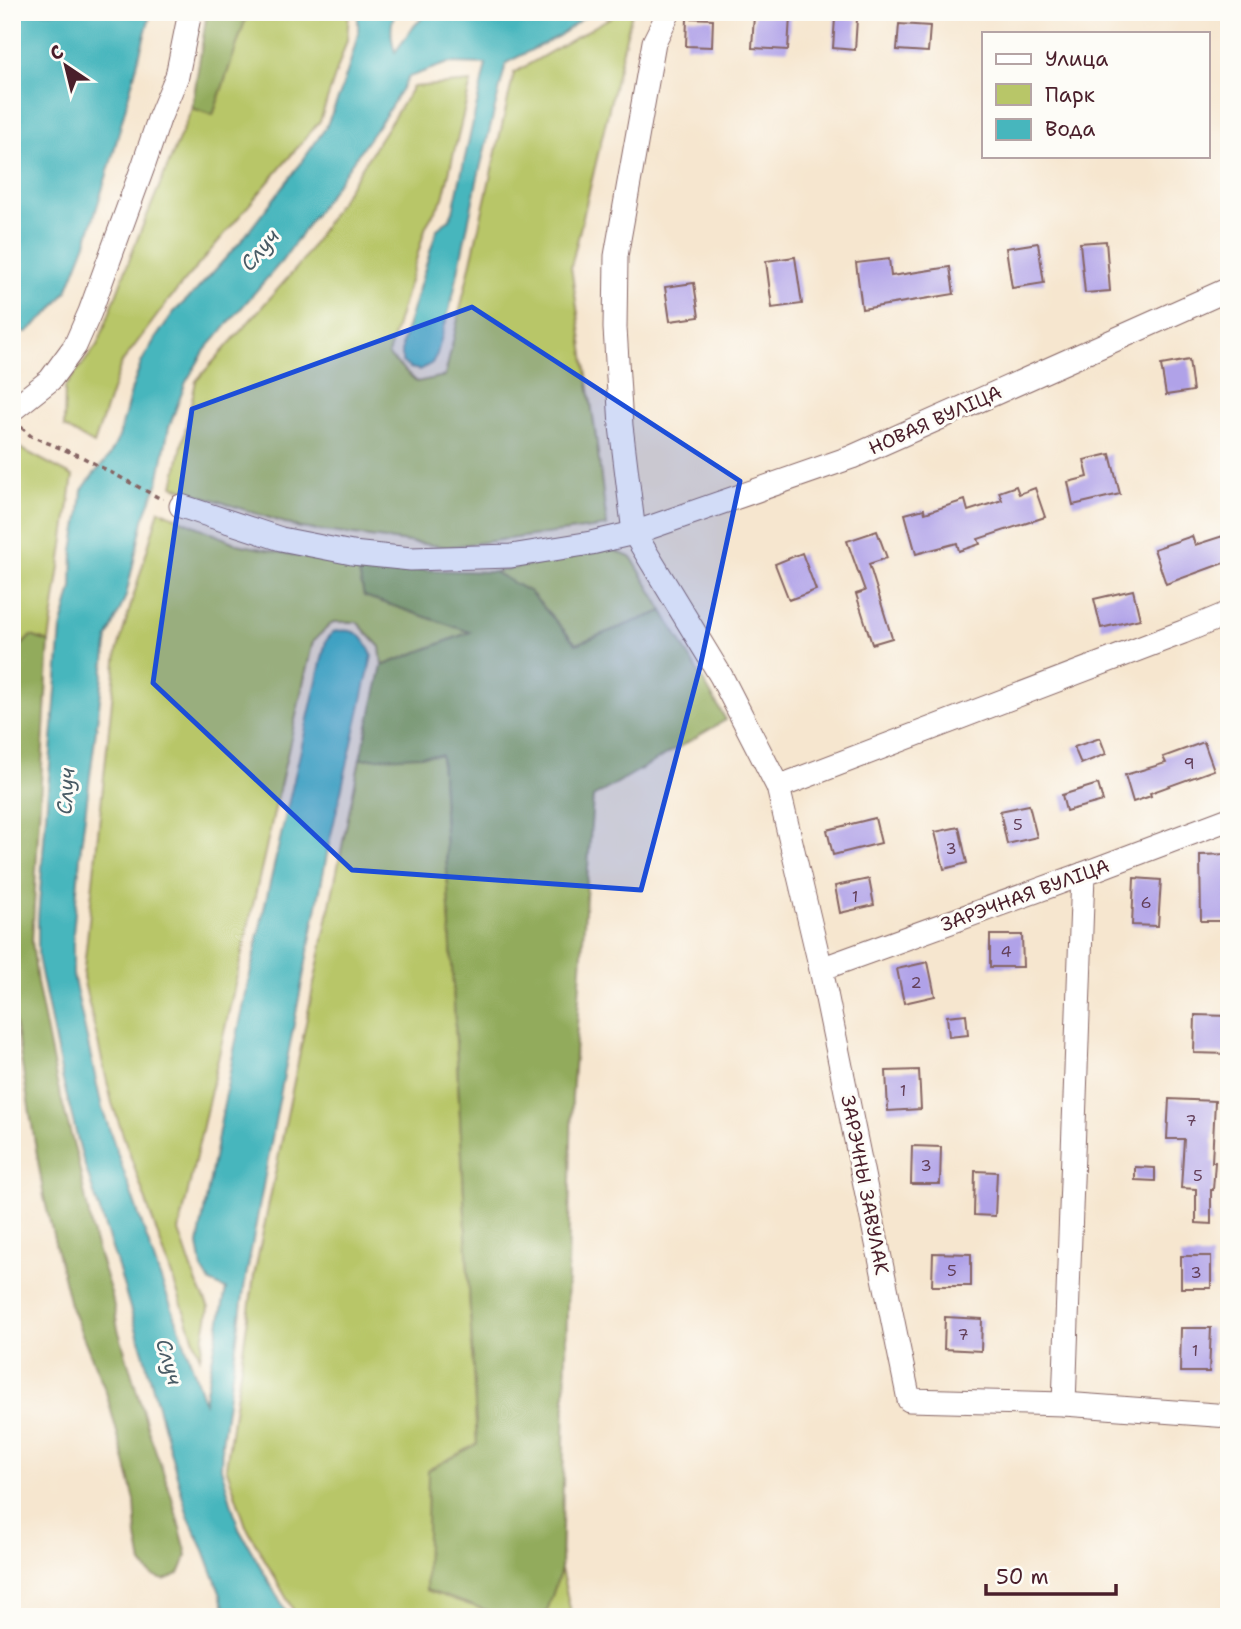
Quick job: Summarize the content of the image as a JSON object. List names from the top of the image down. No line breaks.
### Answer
{"streets":{"street":["НОВАЯ ВУЛІЦА","ЗАРЭЧНАЯ ВУЛІЦА","ЗАРЭЧНЫ ЗАВУЛАК"]},"crossings":[["НОВАЯ ВУЛІЦА","ЗАРЭЧНЫ ЗАВУЛАК"],["ЗАРЭЧНАЯ ВУЛІЦА","ЗАРЭЧНЫ ЗАВУЛАК"]],"water":["Случ"],"house_numbers":["9","5","3","1","6","4","2","1","7","3","5","5","3","7","1"],"legend":["Улица","Парк","Вода"],"scale_bar":"50 m","north":"top left"}
